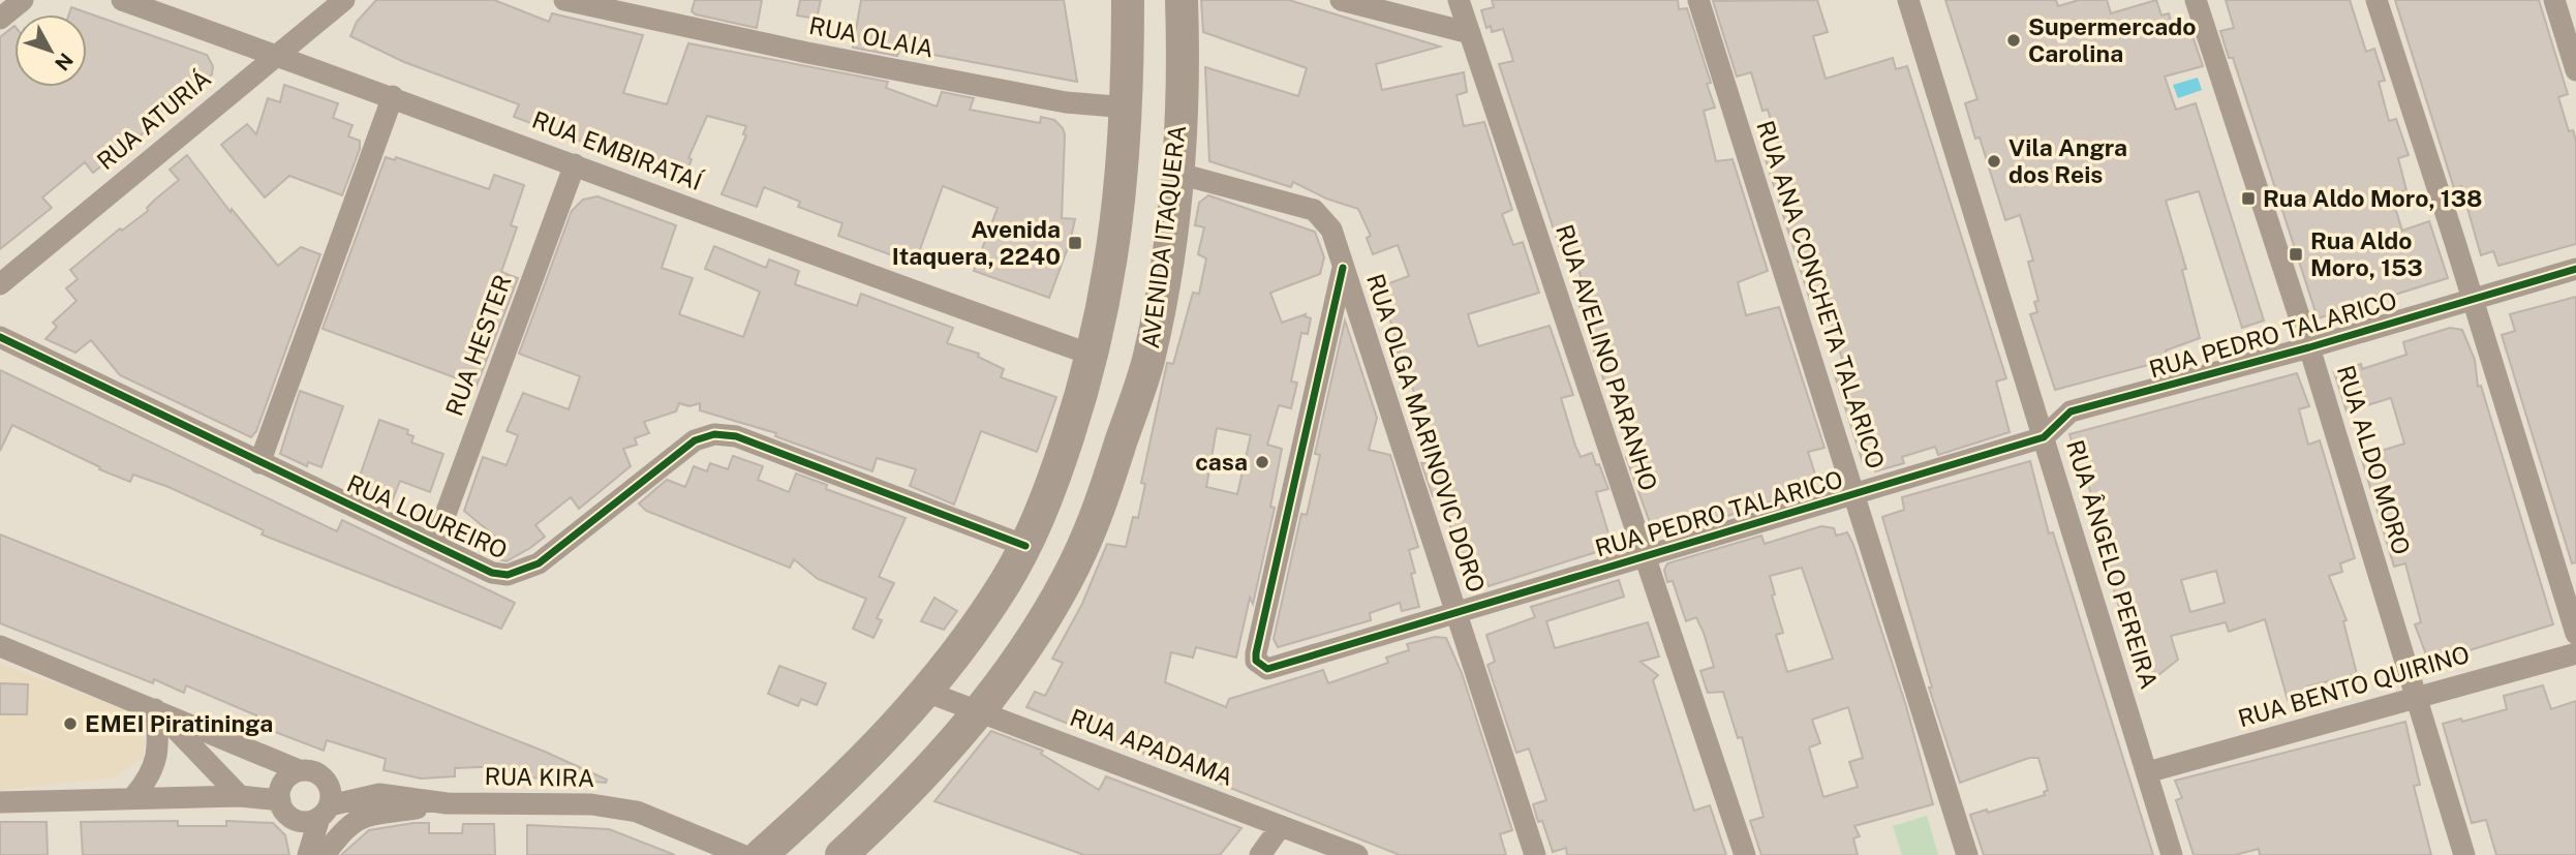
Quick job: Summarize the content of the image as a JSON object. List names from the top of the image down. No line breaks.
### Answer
{"streets":{"main road":["AVENIDA ITAQUERA"],"street":["RUA OLAIA","RUA ATURIÁ","RUA EMBIRATAÍ","RUA ANA CONCHETA TALARICO","RUA PEDRO TALARICO","RUA HESTER","RUA AVELINO PARANHO","RUA OLGA MARINOVIC DORO","RUA ALDO MORO","RUA LOUREIRO","RUA ÂNGELO PEREIRA","RUA BENTO QUIRINO","RUA APADAMA","RUA KIRA"]},"crossings":[["RUA OLAIA","AVENIDA ITAQUERA"],["RUA ATURIÁ","RUA EMBIRATAÍ"],["RUA EMBIRATAÍ","AVENIDA ITAQUERA"],["RUA EMBIRATAÍ","RUA HESTER"],["AVENIDA ITAQUERA","RUA OLGA MARINOVIC DORO"],["AVENIDA ITAQUERA","RUA LOUREIRO"],["AVENIDA ITAQUERA","RUA APADAMA"],["RUA ANA CONCHETA TALARICO","RUA PEDRO TALARICO"],["RUA PEDRO TALARICO","RUA AVELINO PARANHO"],["RUA PEDRO TALARICO","RUA OLGA MARINOVIC DORO"],["RUA PEDRO TALARICO","RUA ALDO MORO"],["RUA PEDRO TALARICO","RUA ÂNGELO PEREIRA"],["RUA HESTER","RUA LOUREIRO"],["RUA ALDO MORO","RUA BENTO QUIRINO"],["RUA ÂNGELO PEREIRA","RUA BENTO QUIRINO"]],"places":{"other":["Supermercado Carolina","Vila Angra dos Reis","casa","EMEI Piratininga"],"transit":["Rua Aldo Moro, 138","Avenida Itaquera, 2240","Rua Aldo Moro, 153"]},"north":"bottom right"}
